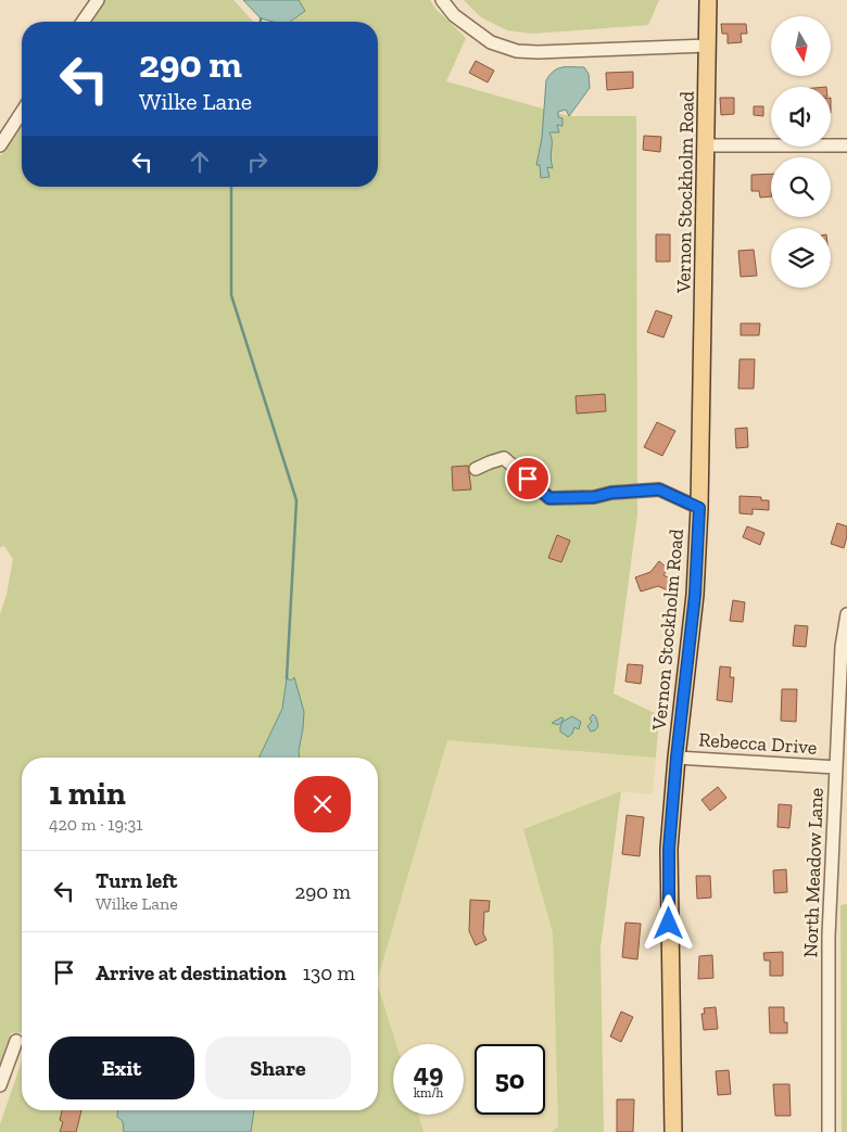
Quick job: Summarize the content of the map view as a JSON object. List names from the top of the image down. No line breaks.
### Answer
{"streets":{"main road":["Vernon Stockholm Road"],"street":["Rebecca Drive","North Meadow Lane"]},"crossings":[["Vernon Stockholm Road","Rebecca Drive"],["Rebecca Drive","North Meadow Lane"]],"north":"bottom","page":{"turn":["290 m","Wilke Lane"],"heading":["1 min","420 m · 19:31"],"list":[{"name":"Turn left","note":"Wilke Lane","value":"290 m"},{"name":"Arrive at destination","value":"130 m"}],"buttons":["Exit","Share"],"speed":"49 km/h","limit":"50"}}
